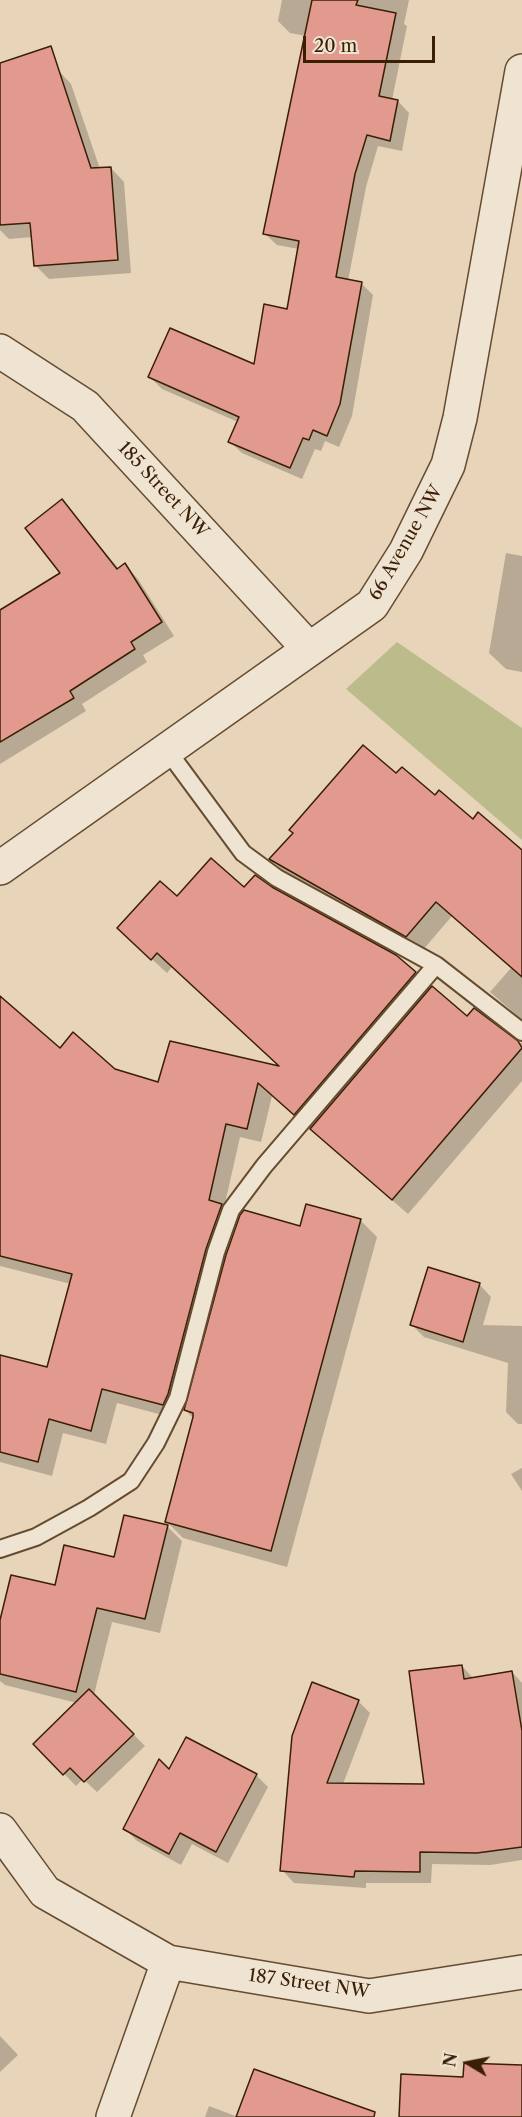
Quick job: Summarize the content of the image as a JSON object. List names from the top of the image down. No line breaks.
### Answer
{"streets":{"street":["185 Street NW","66 Avenue NW","187 Street NW"]},"crossings":[["185 Street NW","66 Avenue NW"]],"scale_bar":"20 m","north":"left"}
